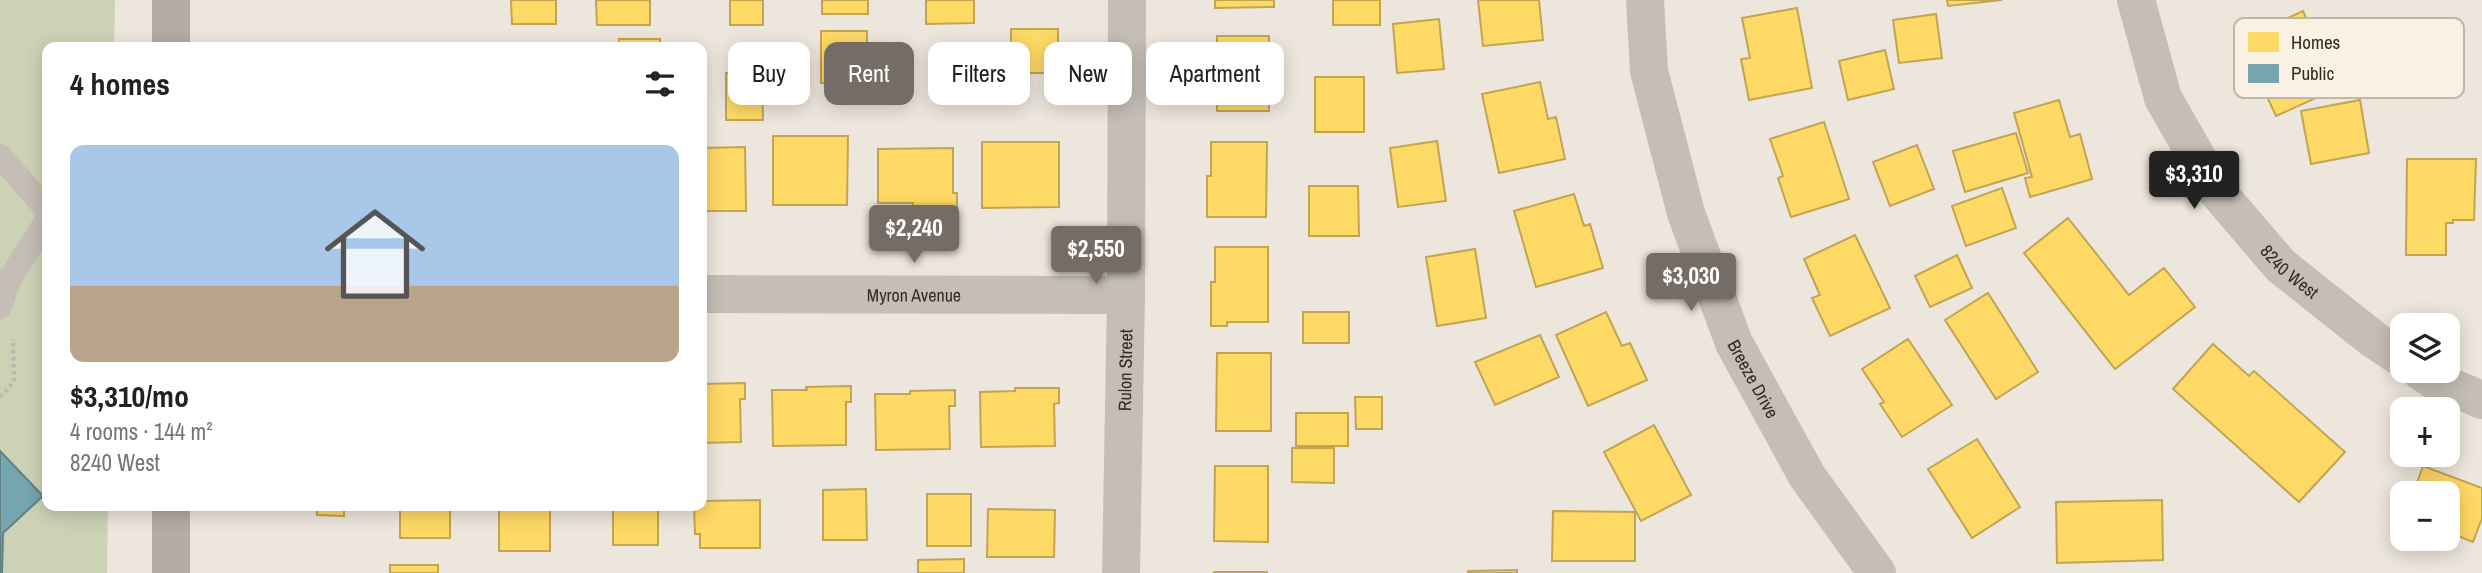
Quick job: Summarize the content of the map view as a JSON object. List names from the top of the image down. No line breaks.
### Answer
{"streets":{"street":["8240 West","Myron Avenue","Rulon Street","Breeze Drive"]},"crossings":[["Myron Avenue","Rulon Street"]],"legend":["Homes","Public"],"page":{"chip":["Buy","Rent","Filters","New","Apartment"],"heading":"4 homes","list":[{"name":"$3,310/mo","note":"4 rooms · 144 m² · 8240 West"}],"price":["$3,310","$2,240","$2,550","$3,030"],"map_buttons":["+","−"]}}
